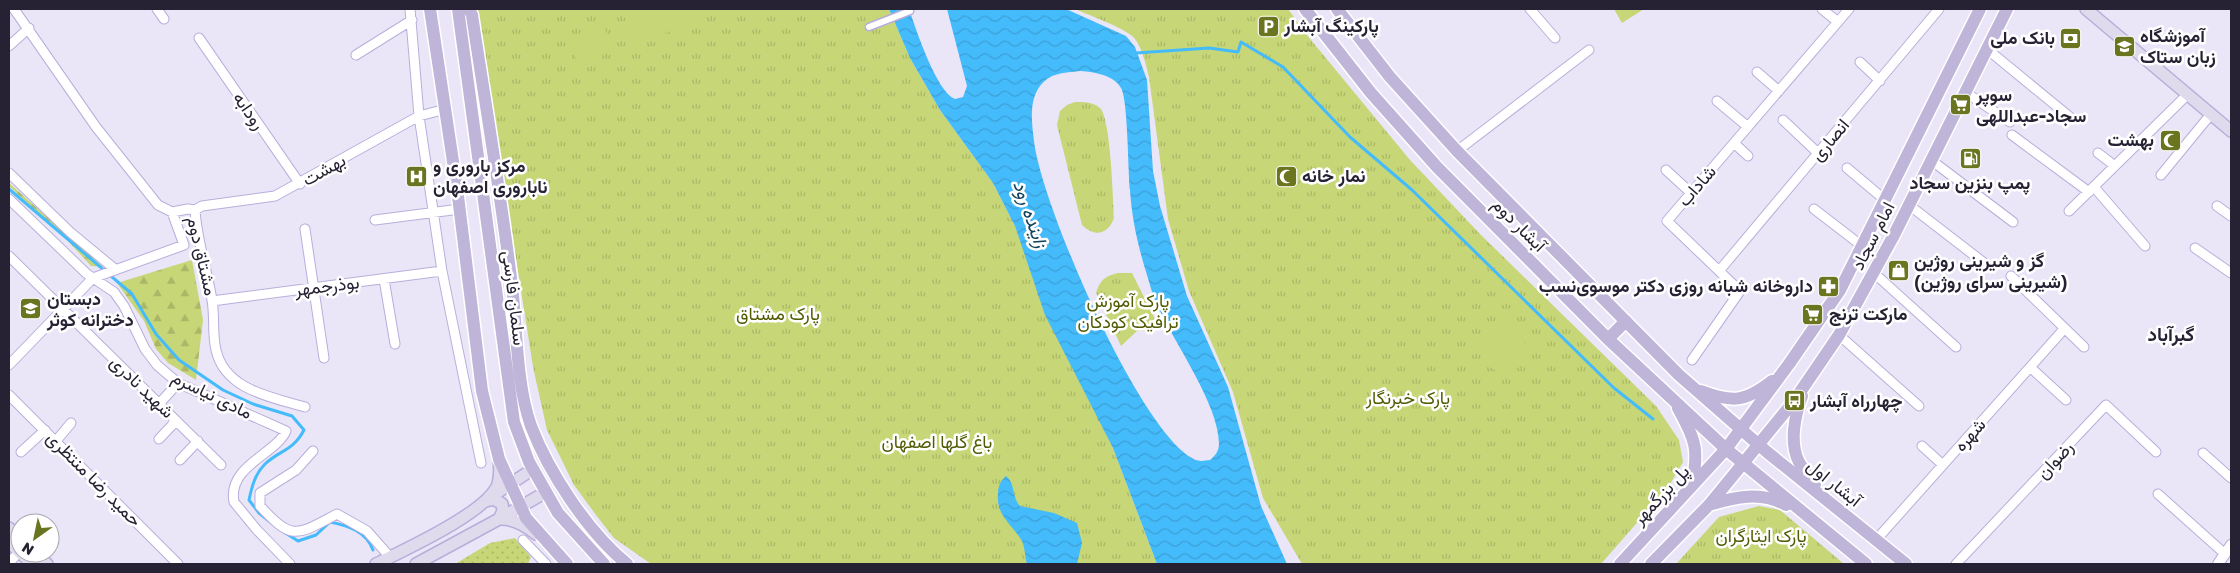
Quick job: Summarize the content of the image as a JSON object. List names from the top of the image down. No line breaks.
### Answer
{"streets":{"main road":["آبشار دوم","امام سجاد","سلمان فارسی","آبشار اول","پل بزرگمهر"],"street":["رودابه","انصاری","بهشت","شاداب","مشتاق دوم","بوذرجمهر","شهید نادری","مادی نیاسرم","شهره","رضوان","حمید رضا منتظری"]},"crossings":[["رودابه","بهشت"],["انصاری","شاداب"],["بهشت","مشتاق دوم"],["آبشار دوم","امام سجاد"],["آبشار دوم","آبشار اول"],["آبشار دوم","پل بزرگمهر"],["امام سجاد","آبشار اول"],["امام سجاد","پل بزرگمهر"],["مشتاق دوم","بوذرجمهر"],["شهره","آبشار اول"]],"districts":["گبرآباد"],"water":["زاینده رود"],"parks":["پارک آموزش ترافیک کودکان","پارک مشتاق","پارک خبرنگار","باغ گلها اصفهان","پارک ایثارگران"],"places":{"parking":["پارکینگ آبشار"],"bank":["بانک ملی"],"school or university":["آموزشگاه زبان ستاک","دبستان دخترانه کوثر"],"supermarket":["سوپر سجاد-عبداللهی","مارکت ترنج"],"mosque":["بهشت","نمار خانه"],"fuel station":["پمپ بنزین سجاد"],"hospital":["مرکز باروری و ناباروری اصفهان"],"shop":["گز و شیرینی روژین (شیرینی سرای روژین)"],"pharmacy":["داروخانه شبانه روزی دکتر موسوی‌نسب"],"bus stop":["چهارراه آبشار"]},"north":"bottom left"}
